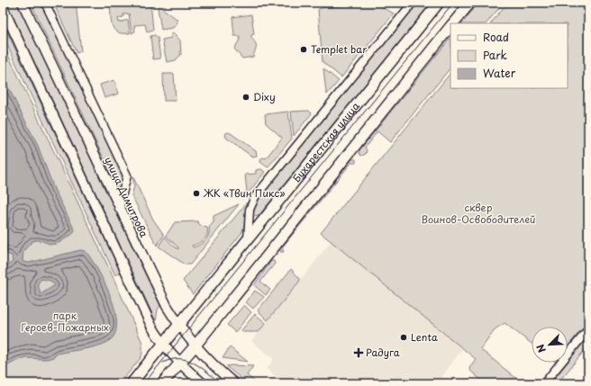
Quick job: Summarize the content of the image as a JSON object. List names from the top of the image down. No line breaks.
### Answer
{"streets":{"main road":["Бухарестская улица"],"street":["улица Димитрова"]},"crossings":[["Бухарестская улица","улица Димитрова"]],"parks":["сквер Воинов-Освободителей","парк Героев-Пожарных"],"places":{"other":["Templet bar","Dixy","ЖК «Твин Пикс»","Lenta"],"health":["Радуга"]},"legend":["Road","Park","Water"],"north":"bottom left"}
